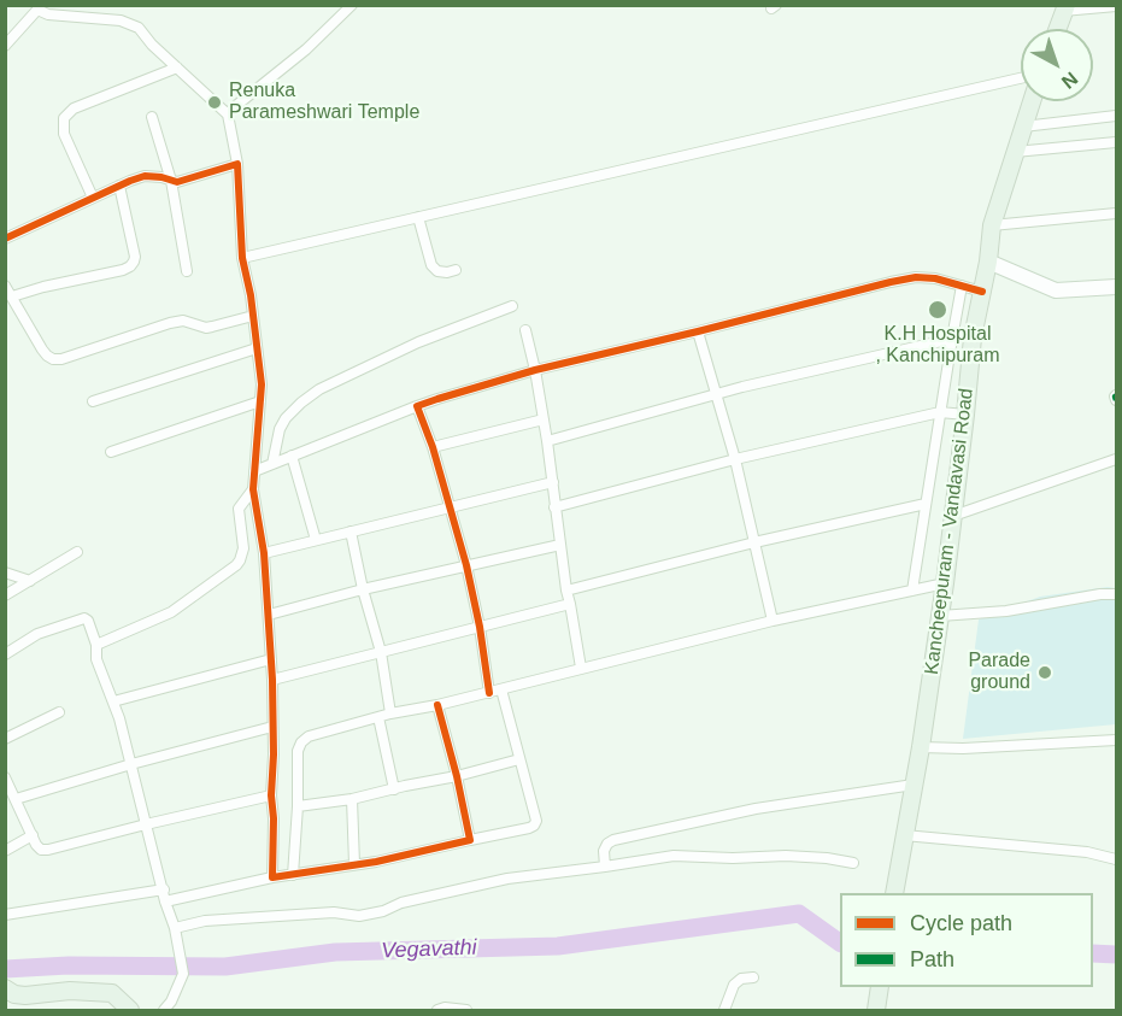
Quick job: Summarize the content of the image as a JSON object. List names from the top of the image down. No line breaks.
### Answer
{"streets":{"main road":["Kancheepuram - Vandavasi Road"]},"water":["Vegavathi"],"places":["Renuka Parameshwari Temple","K.H Hospital , Kanchipuram","Parade ground"],"legend":["Cycle path","Path"],"north":"bottom right"}
